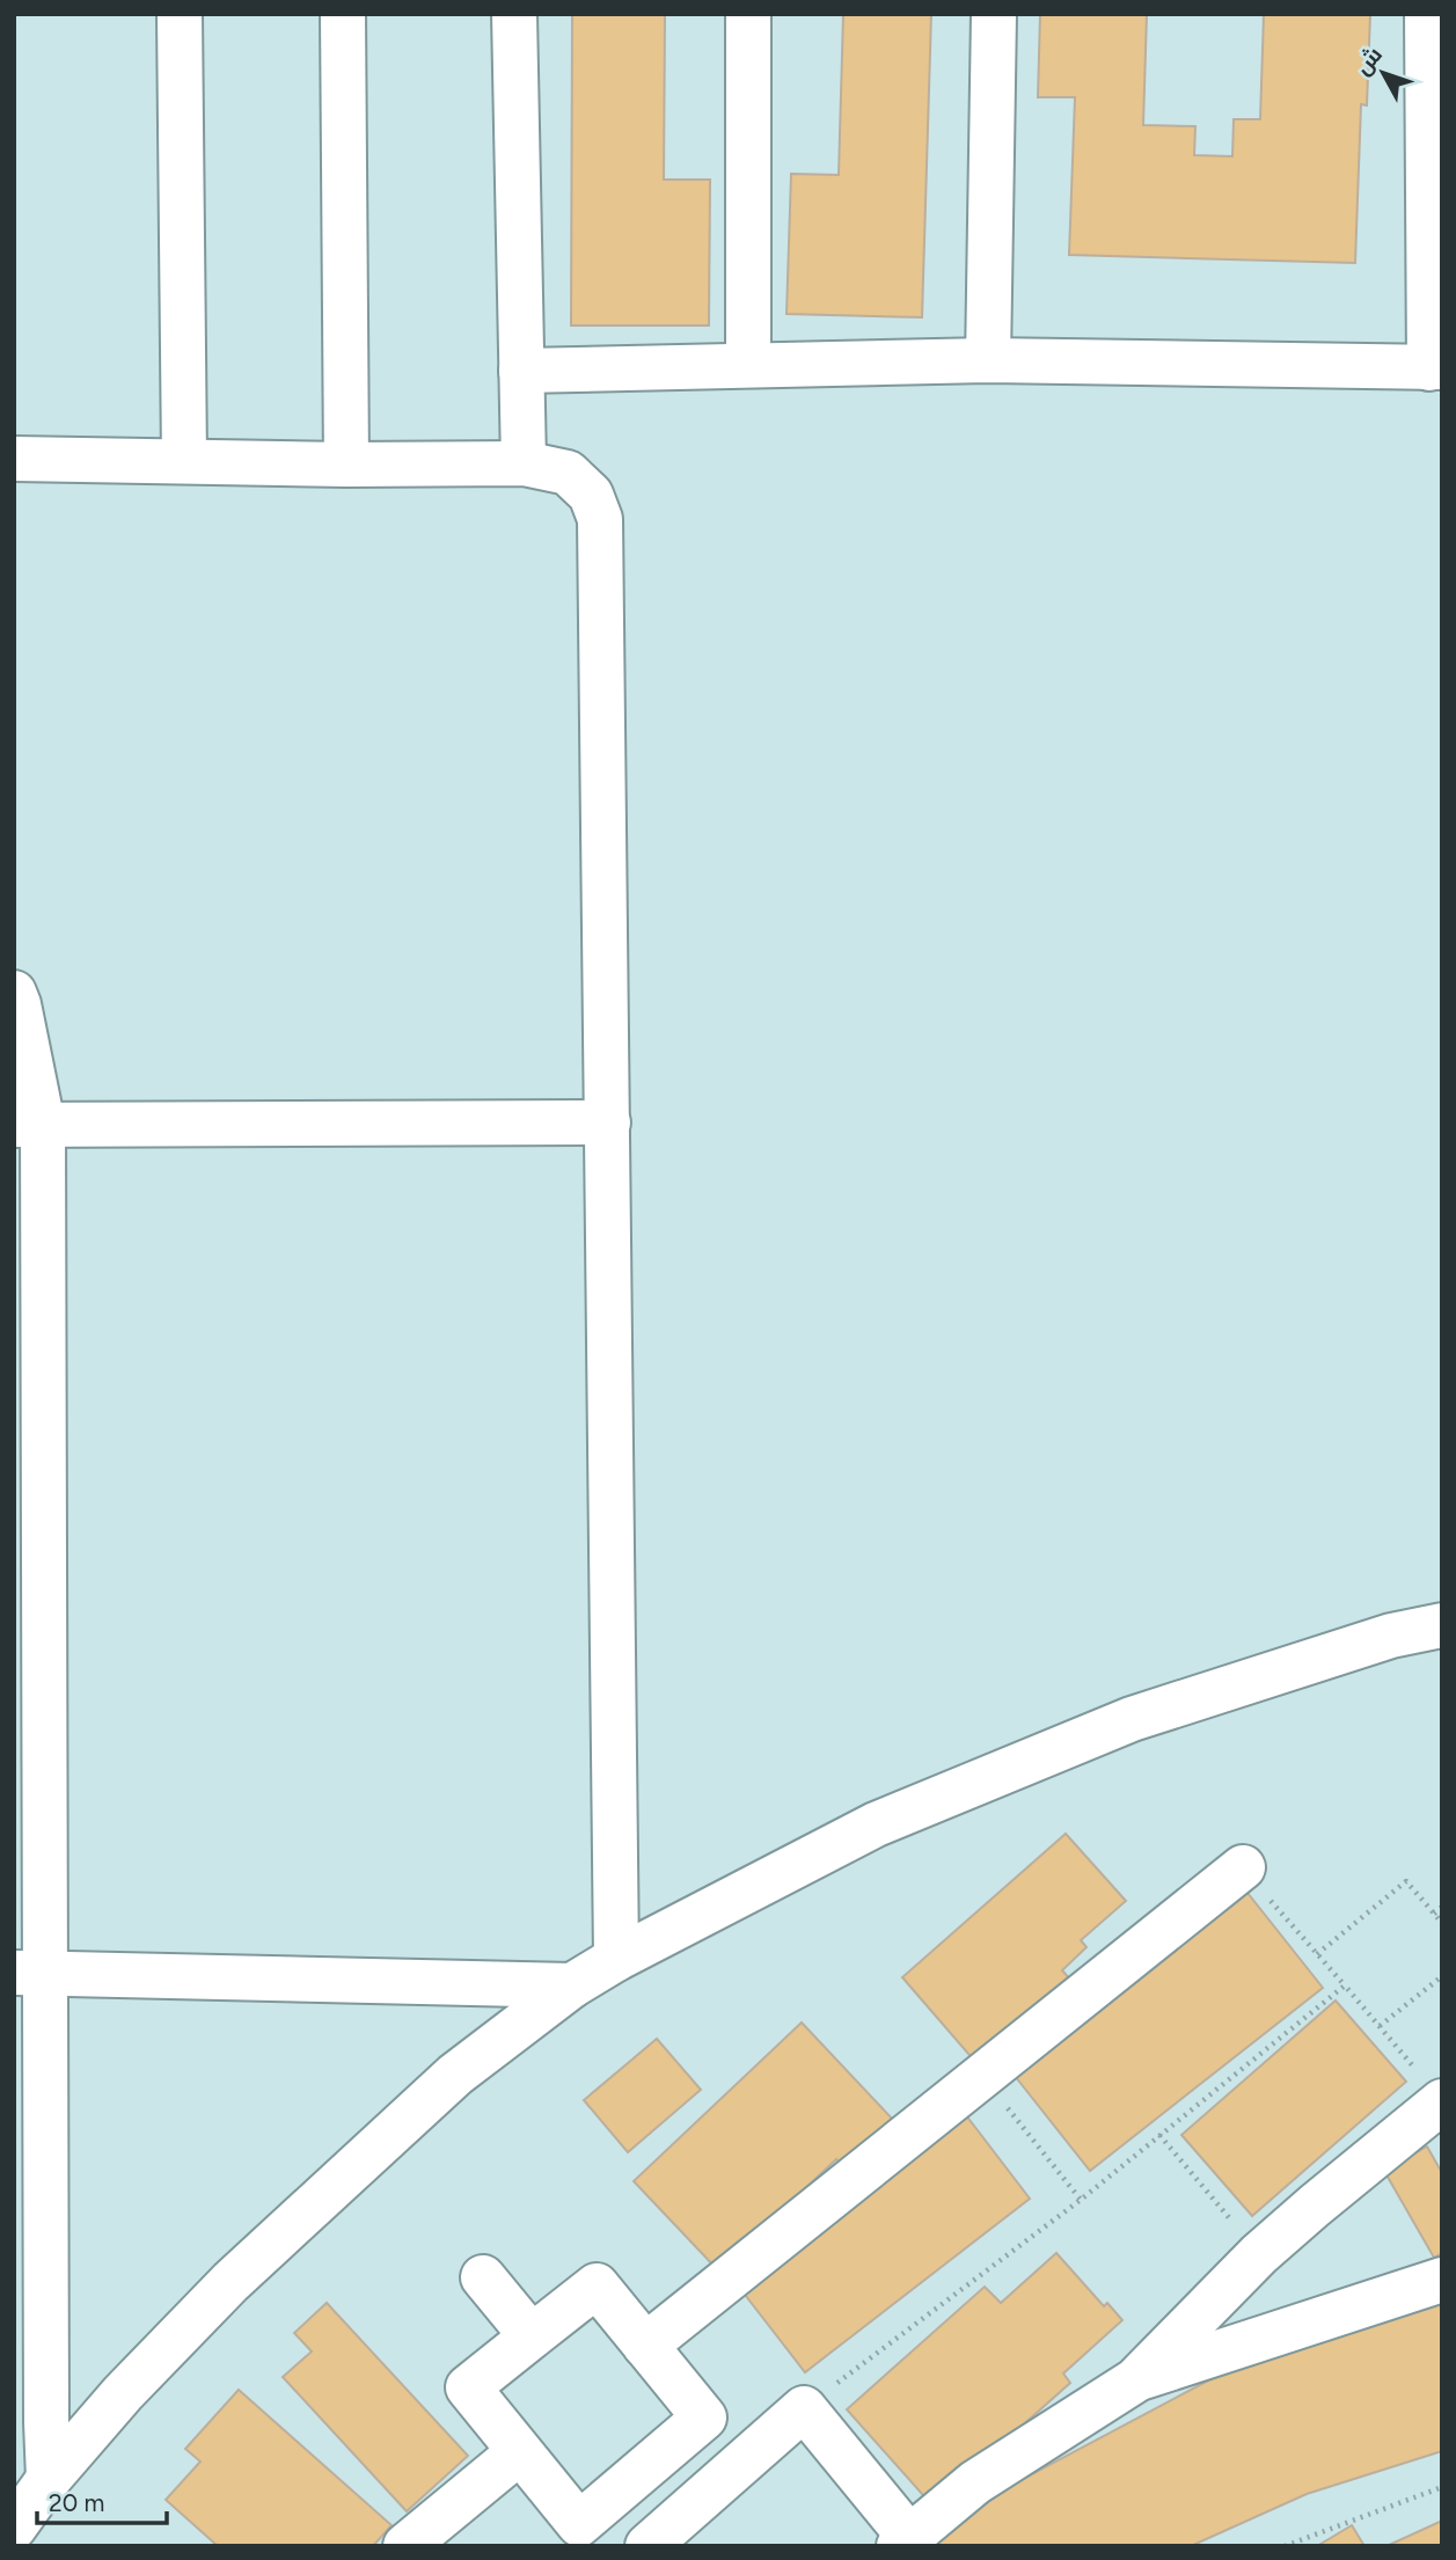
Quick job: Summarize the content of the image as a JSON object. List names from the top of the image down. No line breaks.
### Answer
{"scale_bar":"20 m","north":"top left"}
